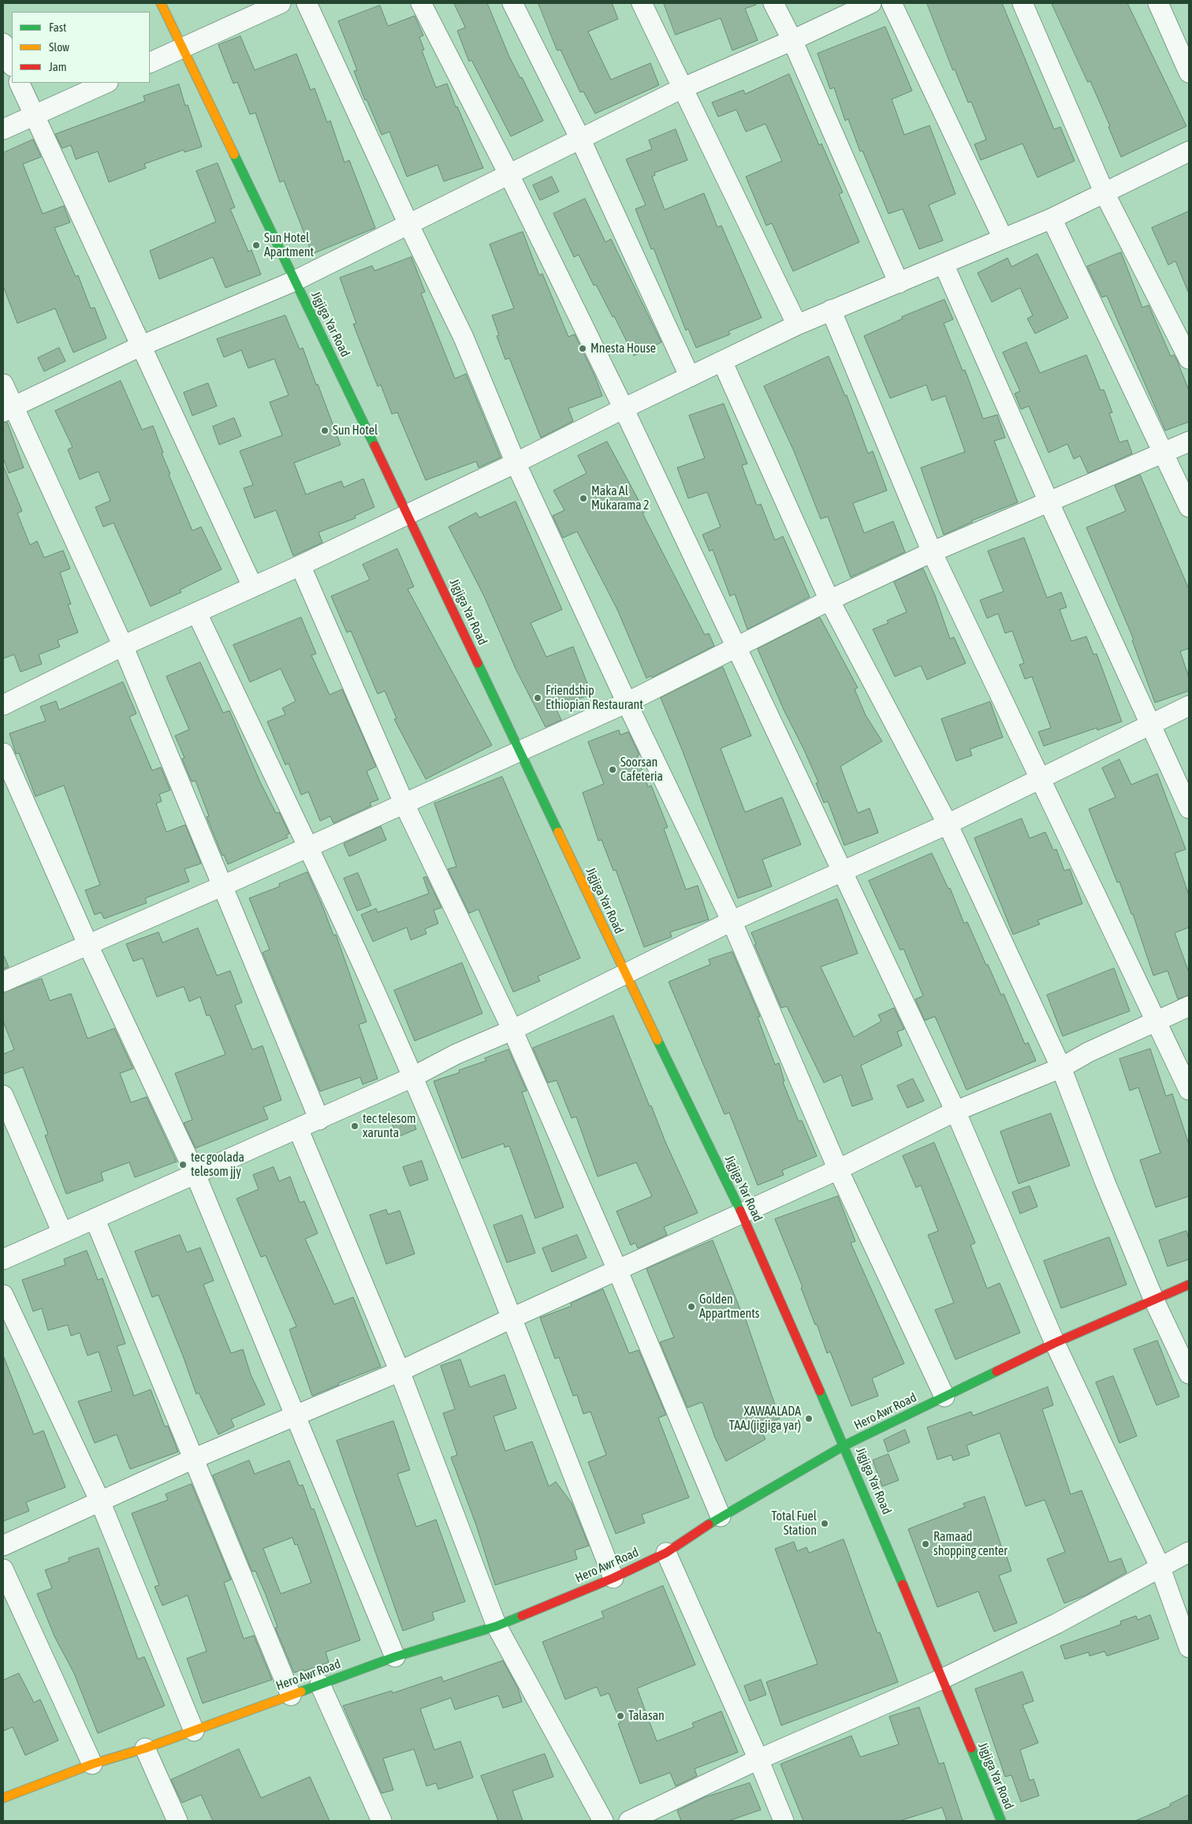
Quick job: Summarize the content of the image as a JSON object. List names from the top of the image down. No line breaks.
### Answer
{"streets":{"street":["Jigjiga Yar Road","Hero Awr Road"]},"crossings":[["Jigjiga Yar Road","Hero Awr Road"]],"places":["Sun Hotel Apartment","Mnesta House","Sun Hotel","Maka Al Mukarama 2","Friendship Ethiopian Restaurant","Soorsan Cafeteria","tec telesom xarunta","tec goolada telesom jjy","Golden Appartments","XAWAALADA TAAJ(jigjiga yar)","Total Fuel Station","Ramaad shopping center","Talasan"],"legend":["Fast","Slow","Jam"]}
